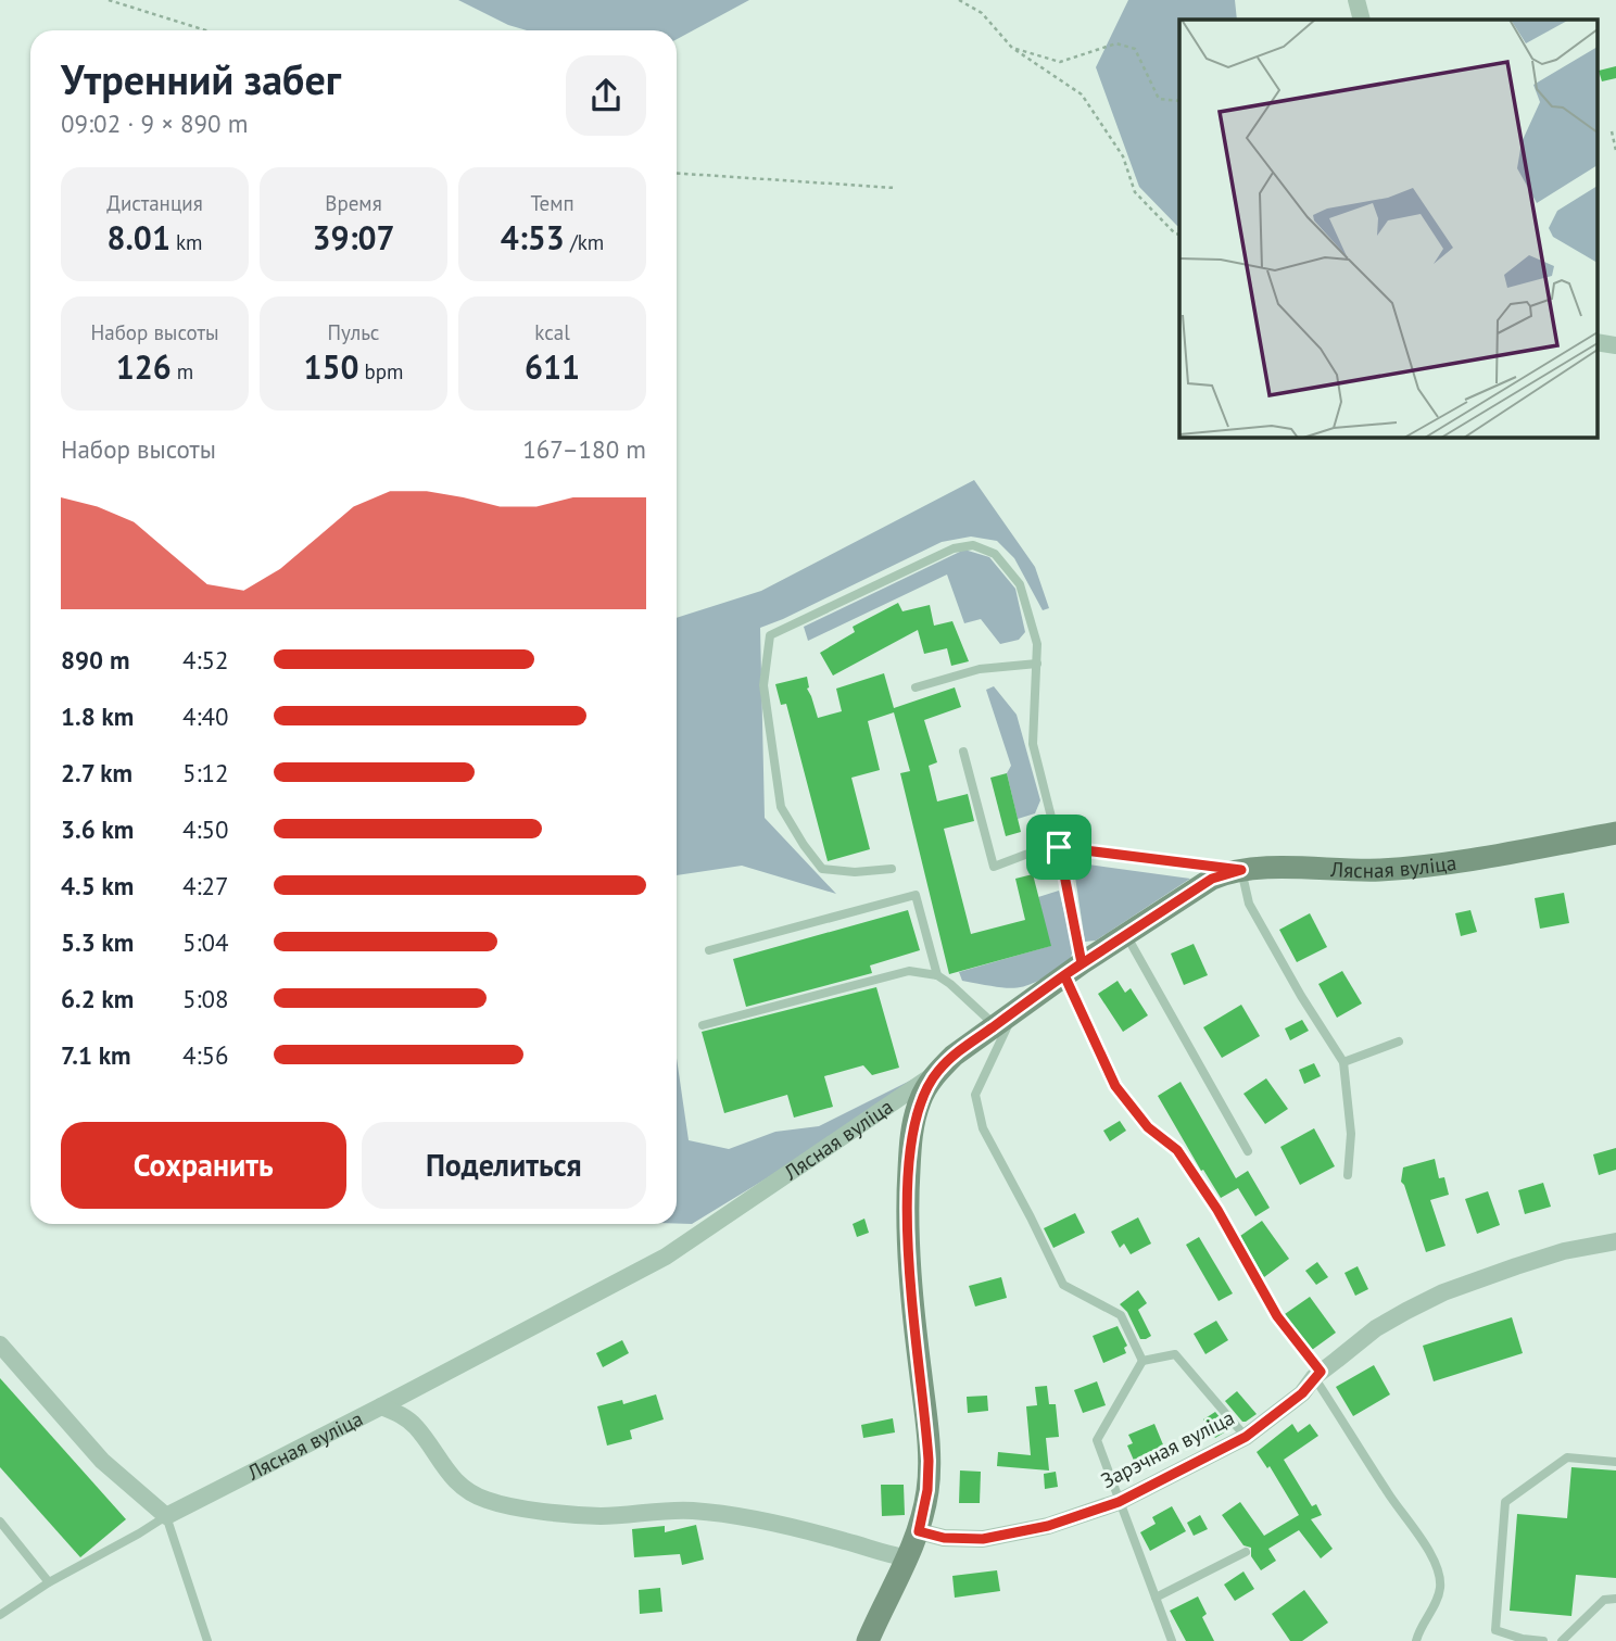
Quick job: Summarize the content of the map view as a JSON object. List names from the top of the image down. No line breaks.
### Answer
{"streets":{"main road":["Лясная вуліца"],"street":["Зарэчная вуліца"]},"page":{"heading":["Утренний забег","09:02 · 9 × 890 m"],"stats":[["Дистанция","8.01 km"],["Время","39:07"],["Темп","4:53 /km"],["Набор высоты","126 m"],["Пульс","150 bpm"],["kcal","611"]],"chart":["Набор высоты","167–180 m"],"list":[{"name":"890 m","note":"4:52"},{"name":"1.8 km","note":"4:40"},{"name":"2.7 km","note":"5:12"},{"name":"3.6 km","note":"4:50"},{"name":"4.5 km","note":"4:27"},{"name":"5.3 km","note":"5:04"},{"name":"6.2 km","note":"5:08"},{"name":"7.1 km","note":"4:56"}],"buttons":["Сохранить","Поделиться"]}}
